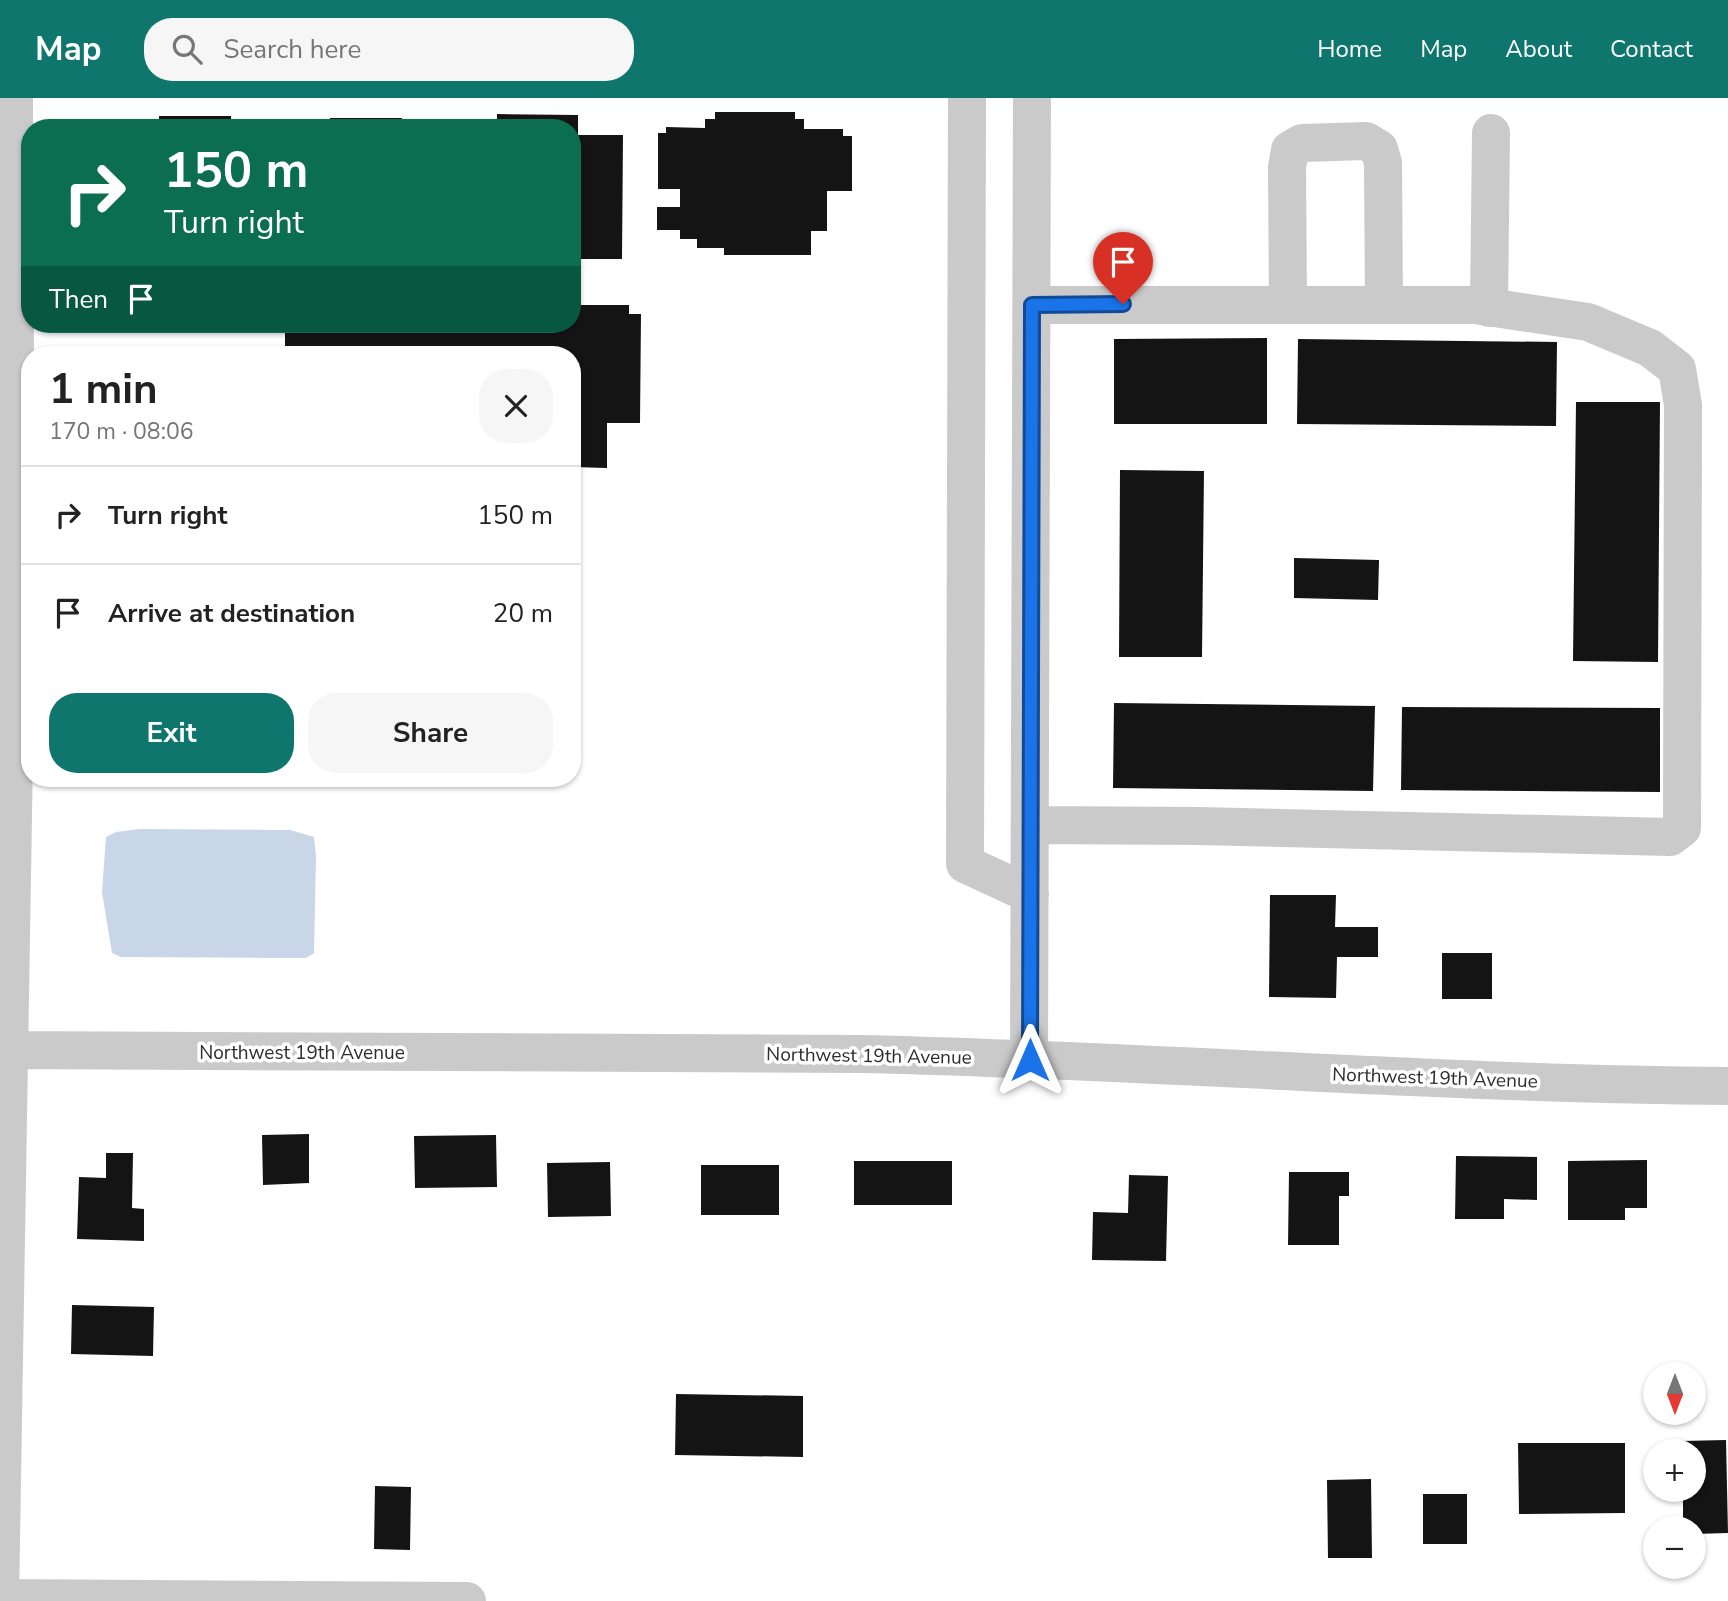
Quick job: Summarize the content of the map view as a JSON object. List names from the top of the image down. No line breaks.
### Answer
{"streets":{"street":["Northwest 19th Avenue"]},"north":"bottom","page":{"header":"Map","search":"Search here","nav":["Home","Map","About","Contact"],"turn":["150 m","Turn right"],"then":"Then","heading":["1 min","170 m · 08:06"],"list":[{"name":"Turn right","value":"150 m"},{"name":"Arrive at destination","value":"20 m"}],"buttons":["Exit","Share"],"map_buttons":["+","−"]}}
